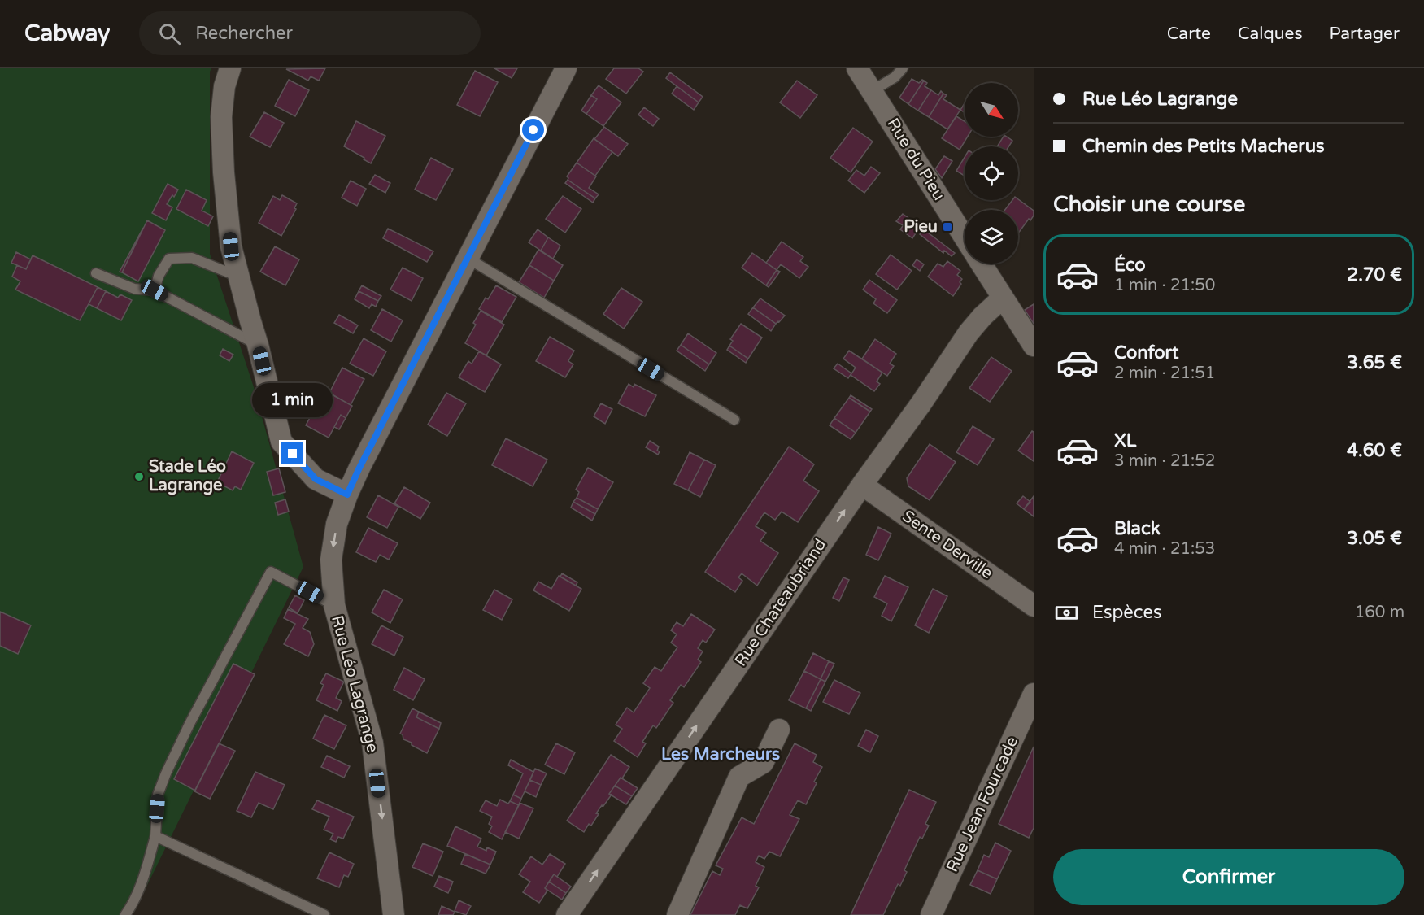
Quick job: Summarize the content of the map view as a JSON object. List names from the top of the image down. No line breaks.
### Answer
{"streets":{"street":["Rue du Pieu","Sente Derville","Rue Chateaubriand","Rue Léo Lagrange","Rue Jean Fourcade"]},"crossings":[["Sente Derville","Rue Chateaubriand"]],"one_way":["Rue Léo Lagrange"],"districts":["Les Marcheurs"],"places":{"transit":["Pieu"],"other":["Stade Léo Lagrange"]},"north":"bottom right","page":{"header":"Cabway","search":"Rechercher","nav":["Carte","Calques","Partager"],"banner":["Rue Léo Lagrange","Chemin des Petits Macherus"],"heading":"Choisir une course","list":[{"name":"Éco","note":"1 min · 21:50","value":"2.70 €"},{"name":"Confort","note":"2 min · 21:51","value":"3.65 €"},{"name":"XL","note":"3 min · 21:52","value":"4.60 €"},{"name":"Black","note":"4 min · 21:53","value":"3.05 €"}],"bubble":"1 min","pay":["Espèces","160 m"],"buttons":"Confirmer"}}
